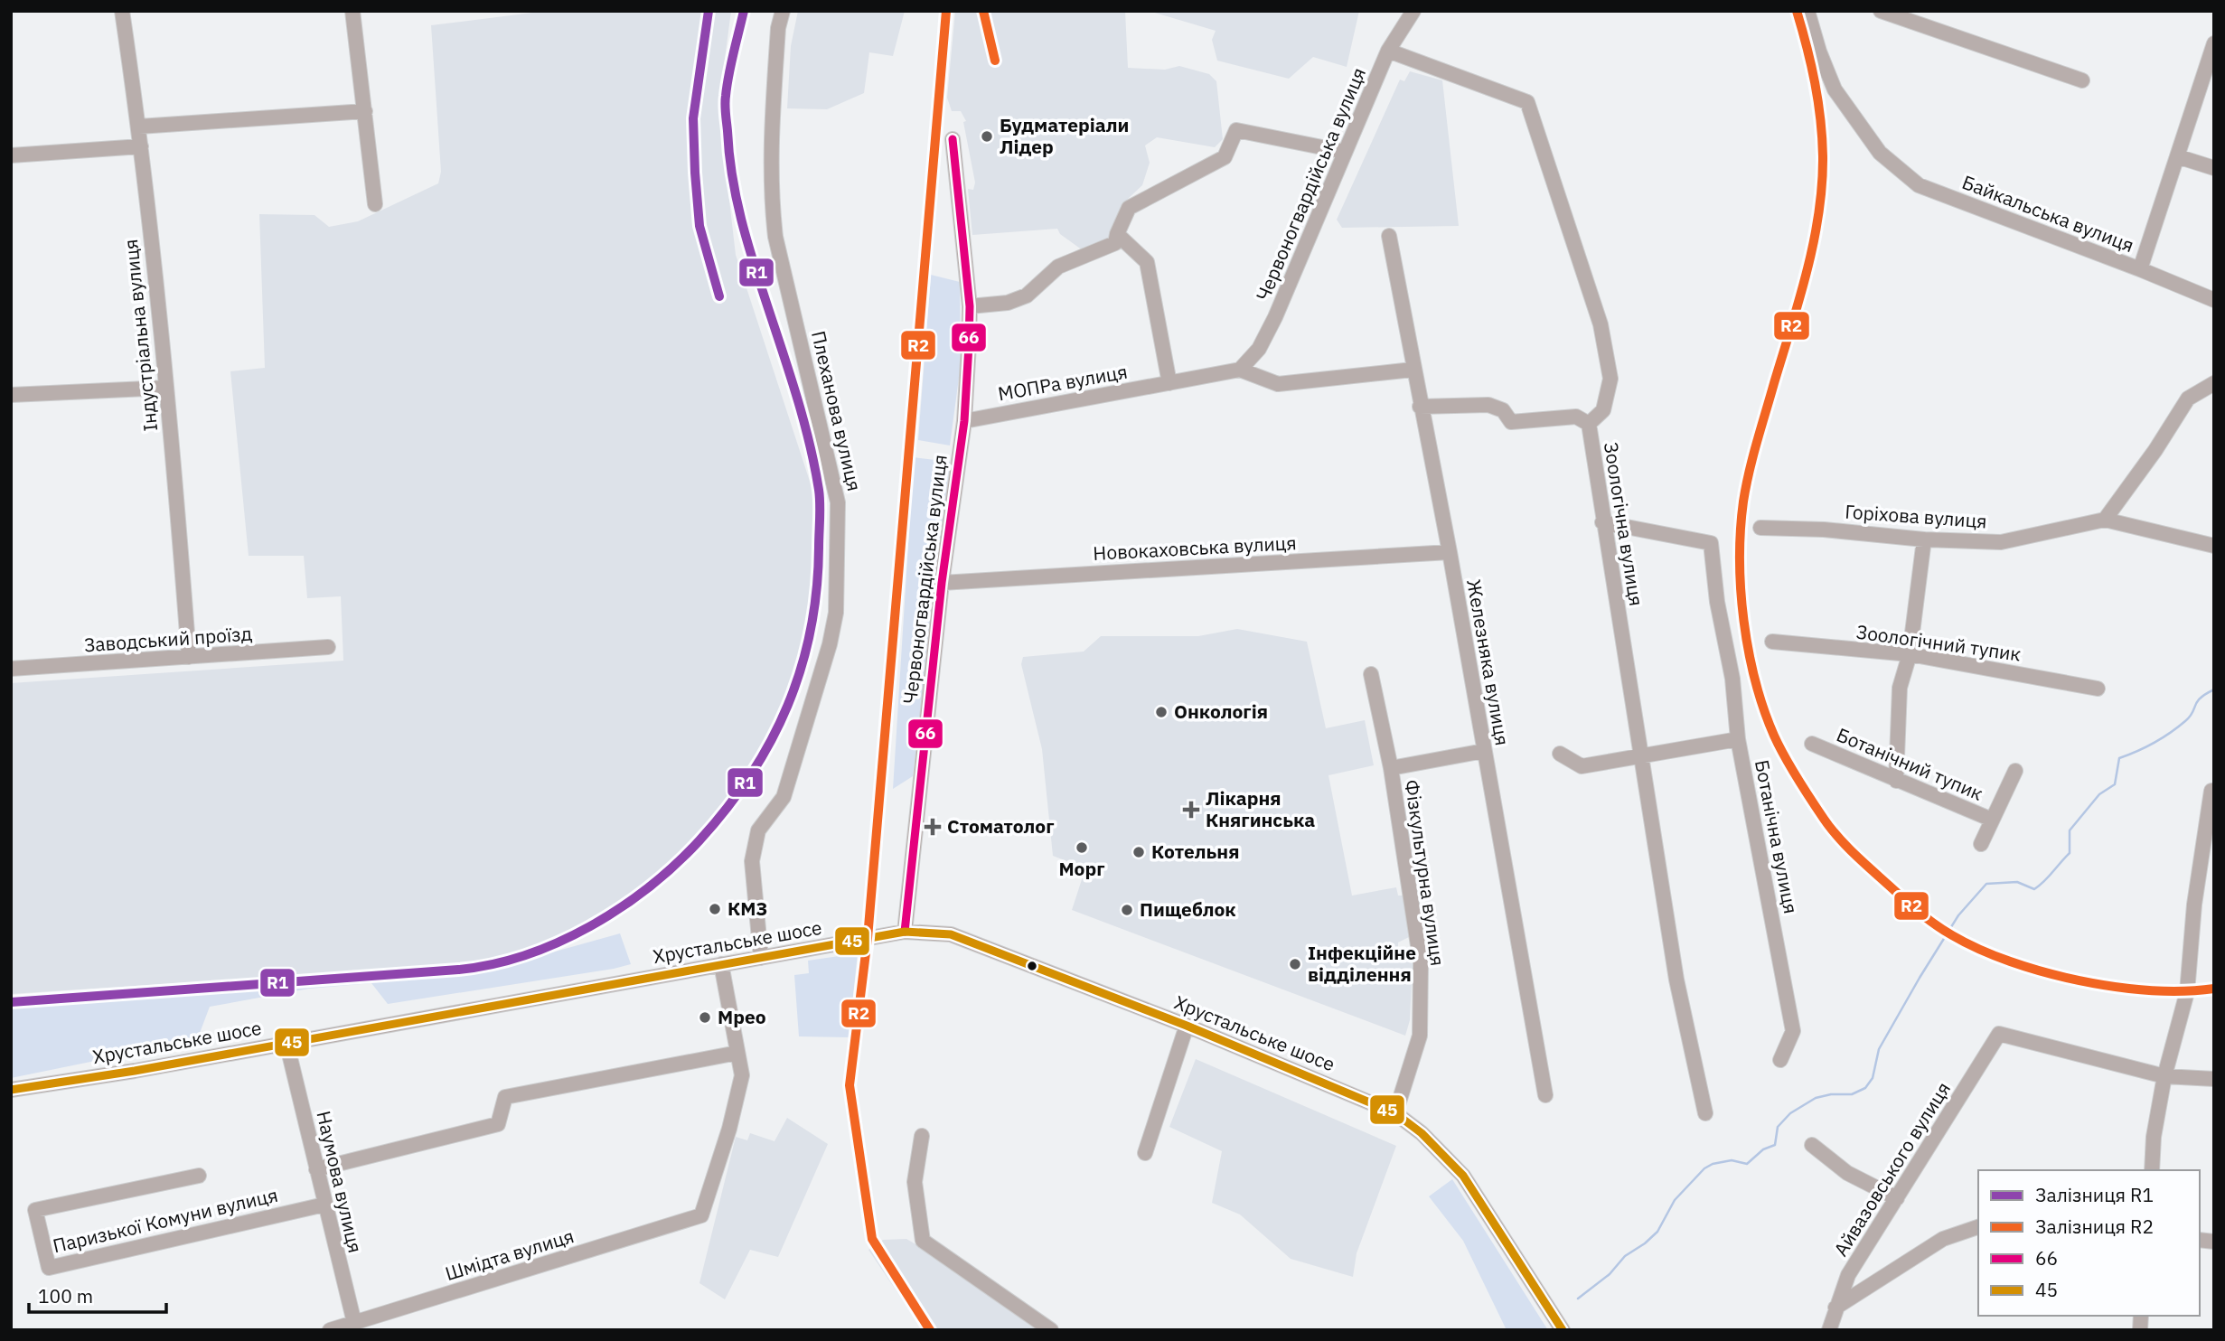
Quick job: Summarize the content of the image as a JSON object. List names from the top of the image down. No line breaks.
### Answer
{"streets":{"street":["Червоногвардійська вулиця","Байкальська вулиця","Індустріальна вулиця","МОПРа вулиця","Плеханова вулиця","Горіхова вулиця","Зоологічна вулиця","Новокаховська вулиця","Заводський проїзд","Зоологічний тупик","Железняка вулиця","Ботанічний тупик","Ботанічна вулиця","Фізкультурна вулиця","Хрустальське шосе","Айвазовського вулиця","Наумова вулиця","Паризької Комуни вулиця","Шмідта вулиця"]},"crossings":[["Червоногвардійська вулиця","МОПРа вулиця"],["Червоногвардійська вулиця","Зоологічна вулиця"],["Червоногвардійська вулиця","Новокаховська вулиця"],["Червоногвардійська вулиця","Хрустальське шосе"],["Індустріальна вулиця","Заводський проїзд"],["Плеханова вулиця","Хрустальське шосе"],["Зоологічна вулиця","Ботанічна вулиця"],["Новокаховська вулиця","Железняка вулиця"],["Фізкультурна вулиця","Хрустальське шосе"],["Хрустальське шосе","Наумова вулиця"],["Наумова вулиця","Паризької Комуни вулиця"],["Наумова вулиця","Шмідта вулиця"]],"places":{"other":["Будматеріали Лідер","Онкологія","Морг","Котельня","КМЗ","Пищеблок","Інфекційне відділення","Мрео"],"health":["Лікарня Княгинська","Стоматолог"]},"lines":["rail line R1","rail line R2","transit line 66","transit line 45"],"legend":["Залізниця R1","Залізниця R2","66","45"],"scale_bar":"100 m"}
